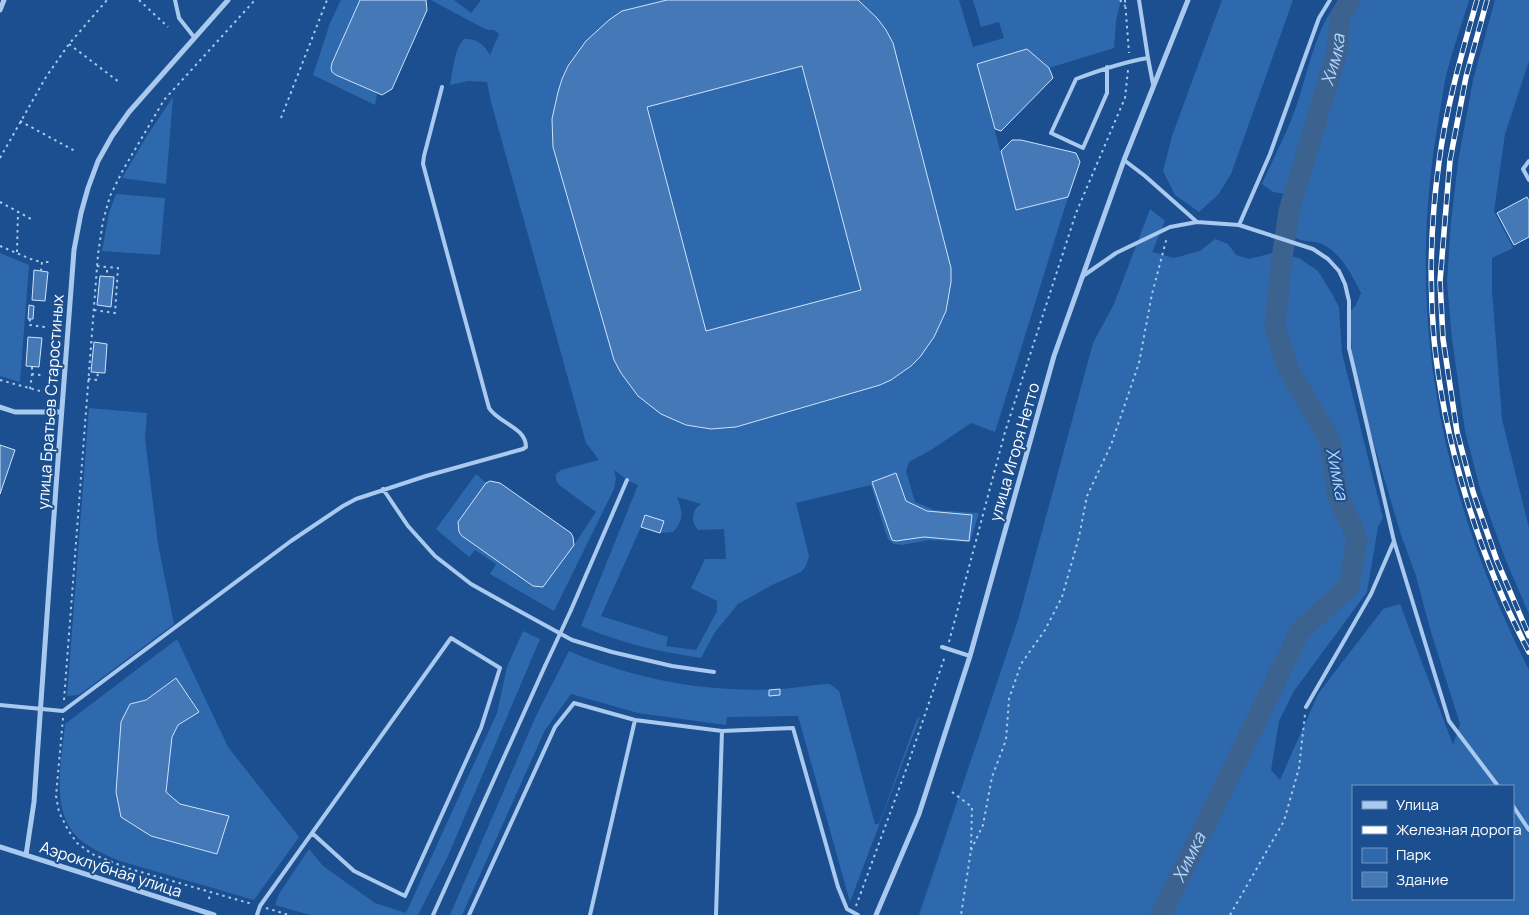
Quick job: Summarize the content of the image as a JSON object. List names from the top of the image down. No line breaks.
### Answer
{"streets":{"street":["улица Братьев Старостиных","улица Игоря Нетто","Аэроклубная улица"]},"crossings":[["улица Братьев Старостиных","Аэроклубная улица"]],"water":["Химка"],"legend":["Улица","Железная дорога","Парк","Здание"]}
